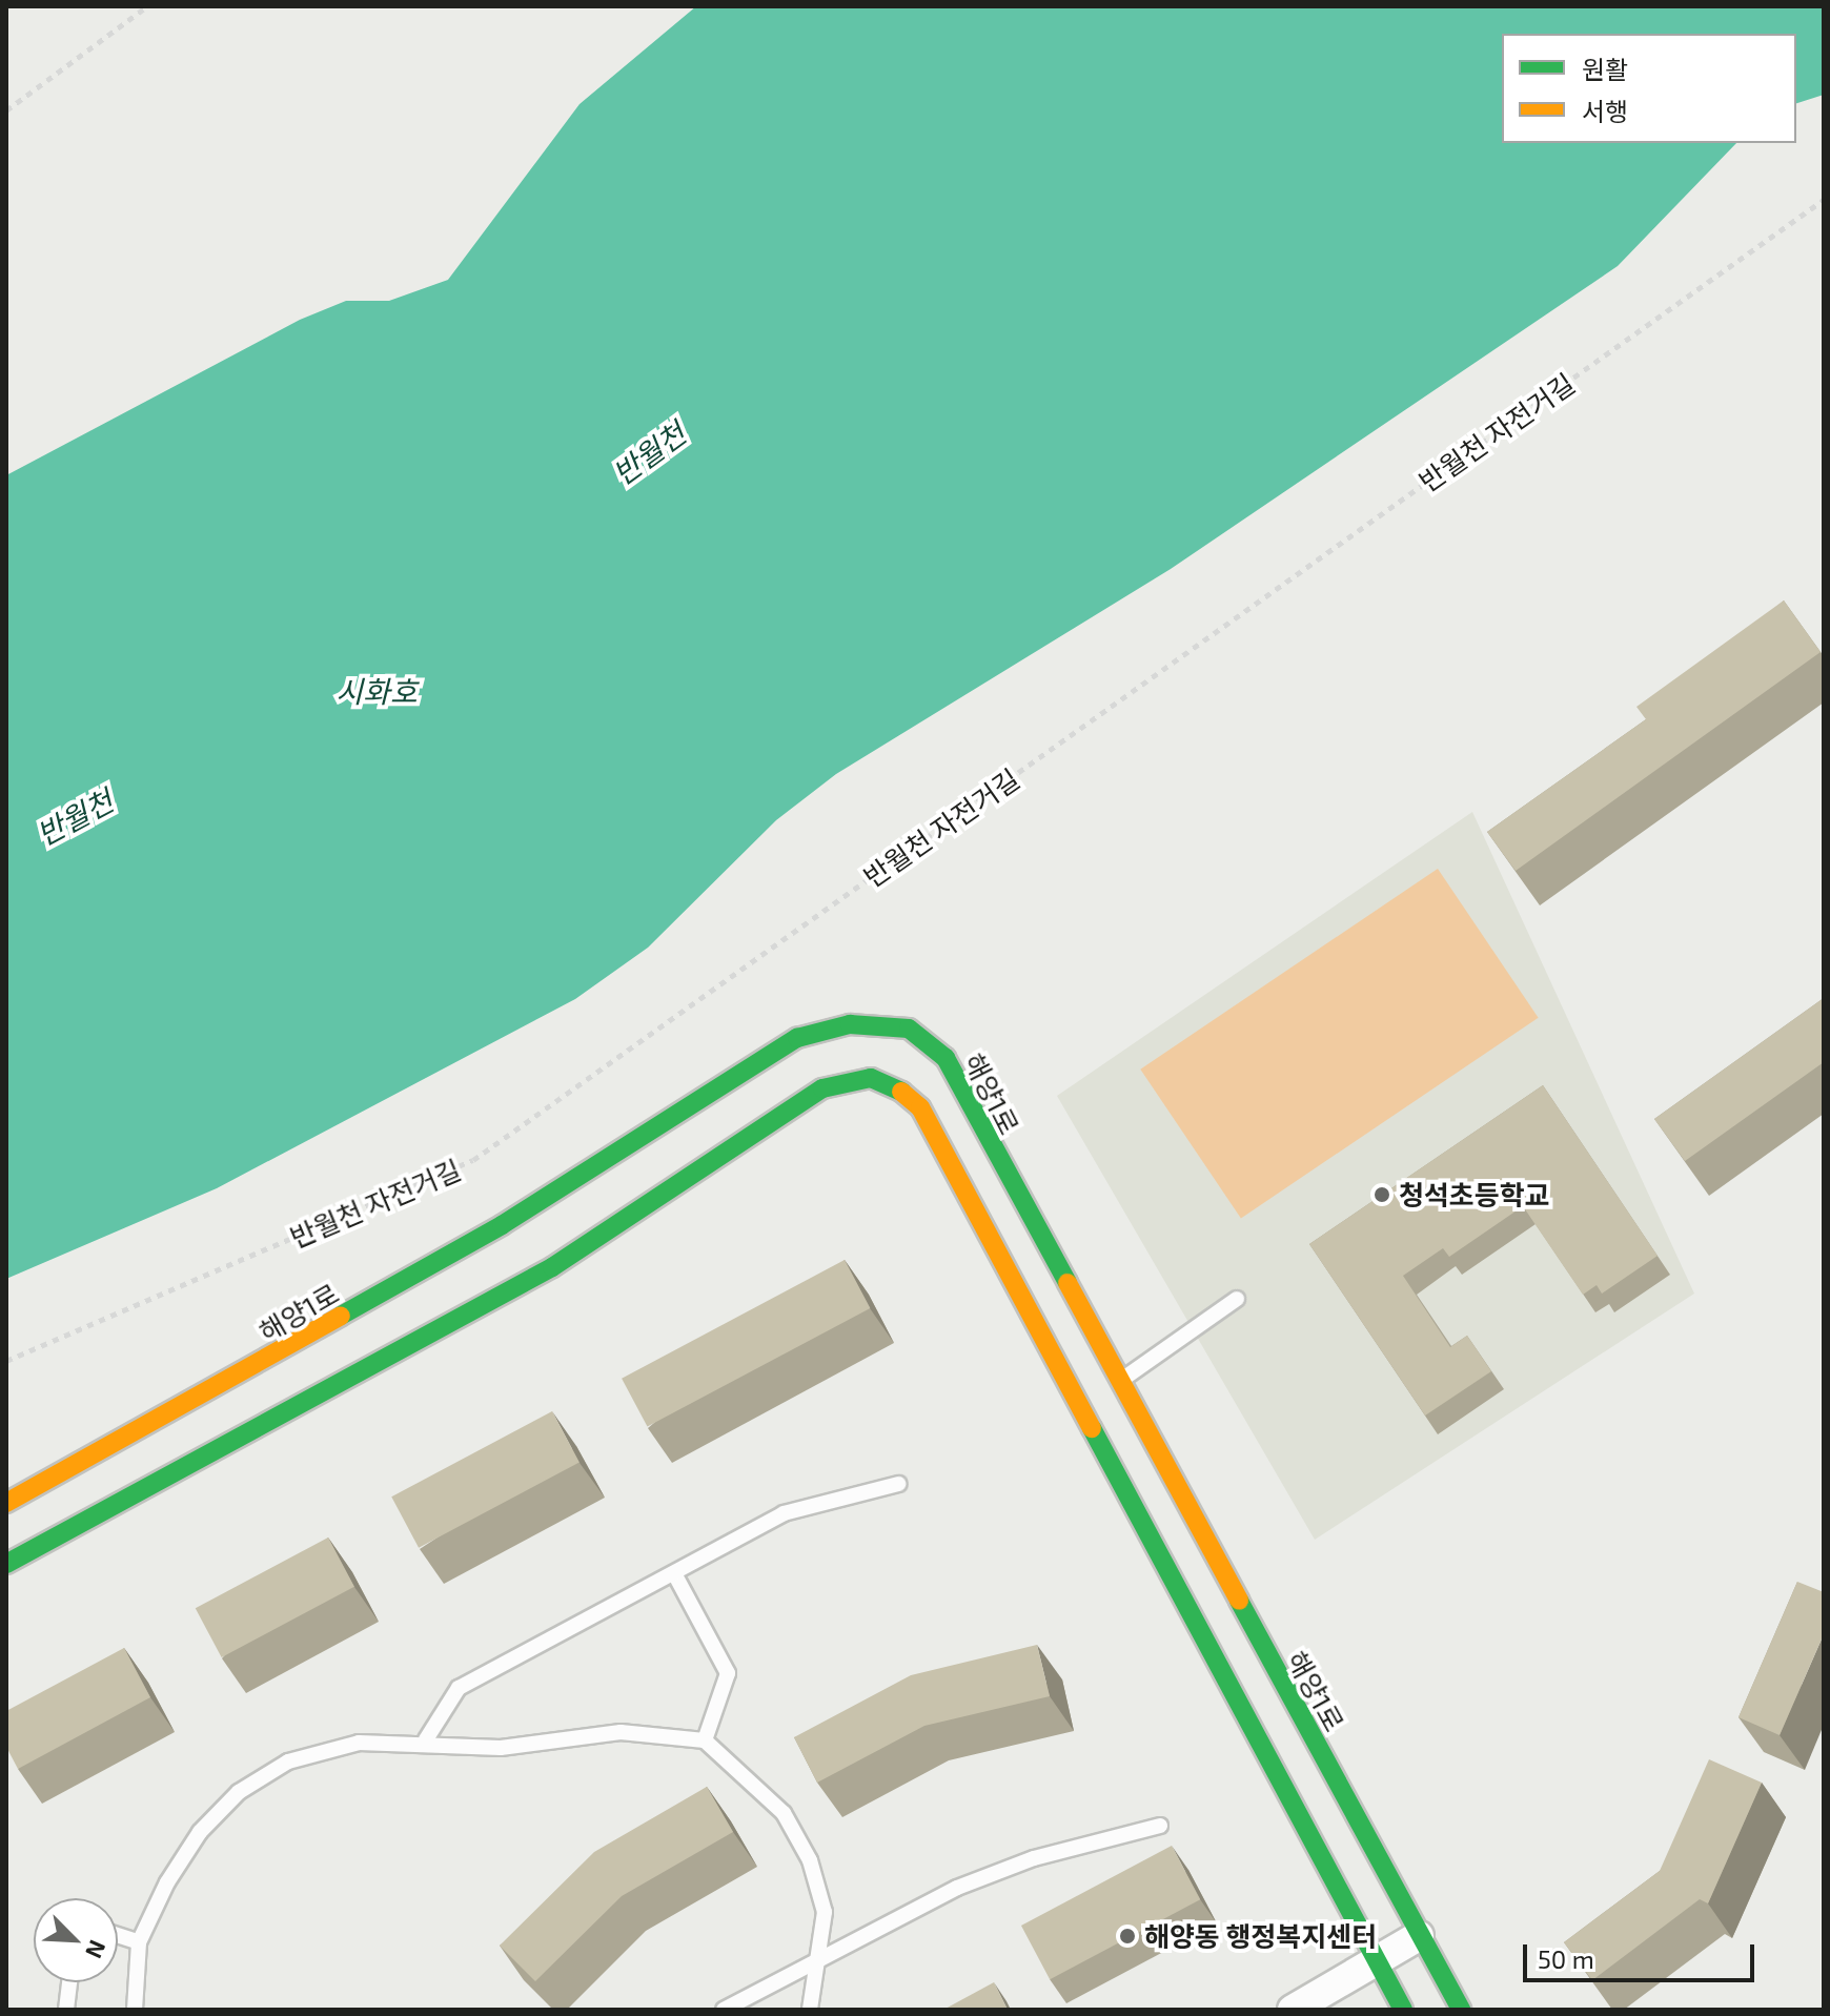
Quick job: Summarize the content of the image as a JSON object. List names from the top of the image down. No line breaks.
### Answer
{"streets":{"street":["해양1로"],"path":["반월천 자전거길"]},"water":["반월천","시화호"],"places":["청석초등학교","해양동 행정복지센터"],"legend":["원활","서행"],"scale_bar":"50 m","north":"bottom right"}
